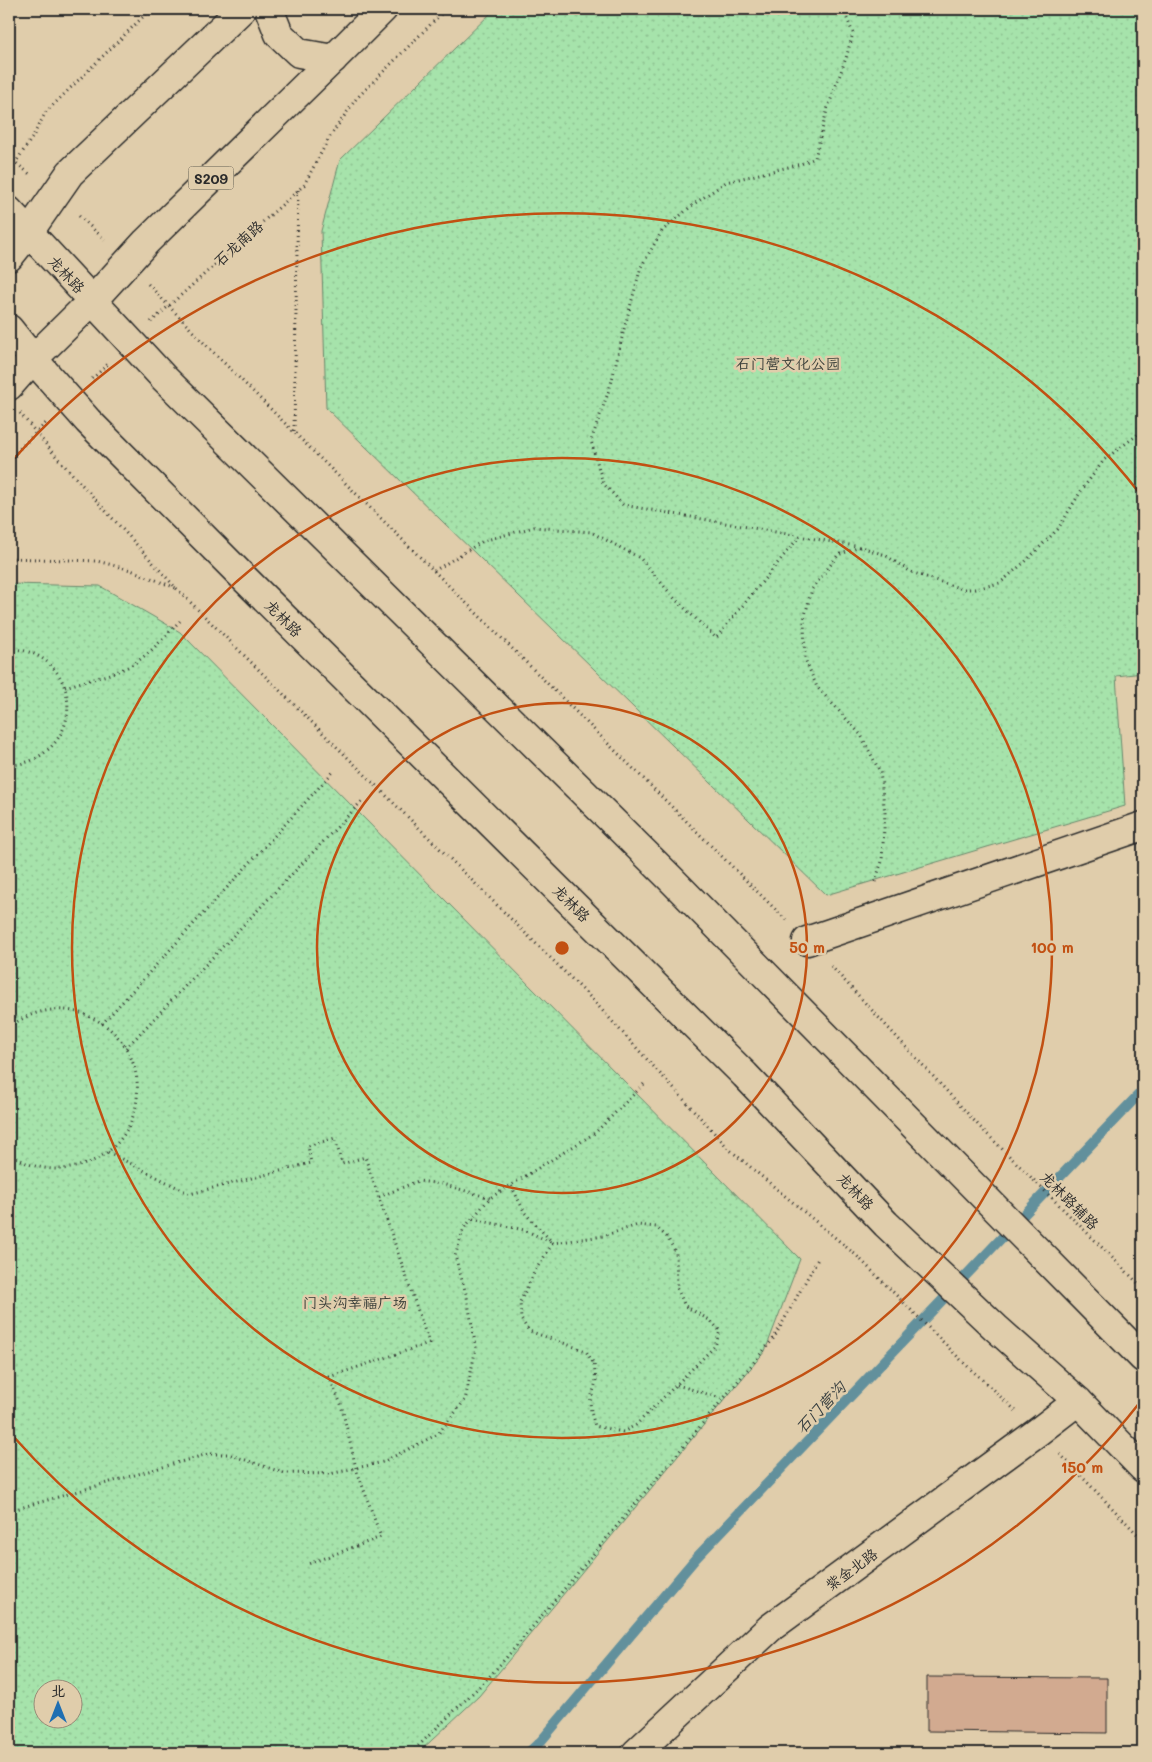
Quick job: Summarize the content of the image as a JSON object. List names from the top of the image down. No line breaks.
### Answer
{"streets":{"main road":["S209","龙林路","紫金北路"],"path":["石龙南路","龙林路辅路"]},"crossings":[["S209","龙林路"],["石龙南路","龙林路"],["龙林路","紫金北路"]],"water":["石门营沟"],"parks":["石门营文化公园","门头沟幸福广场"],"north":"top","rings":["50 m","100 m","150 m"]}
